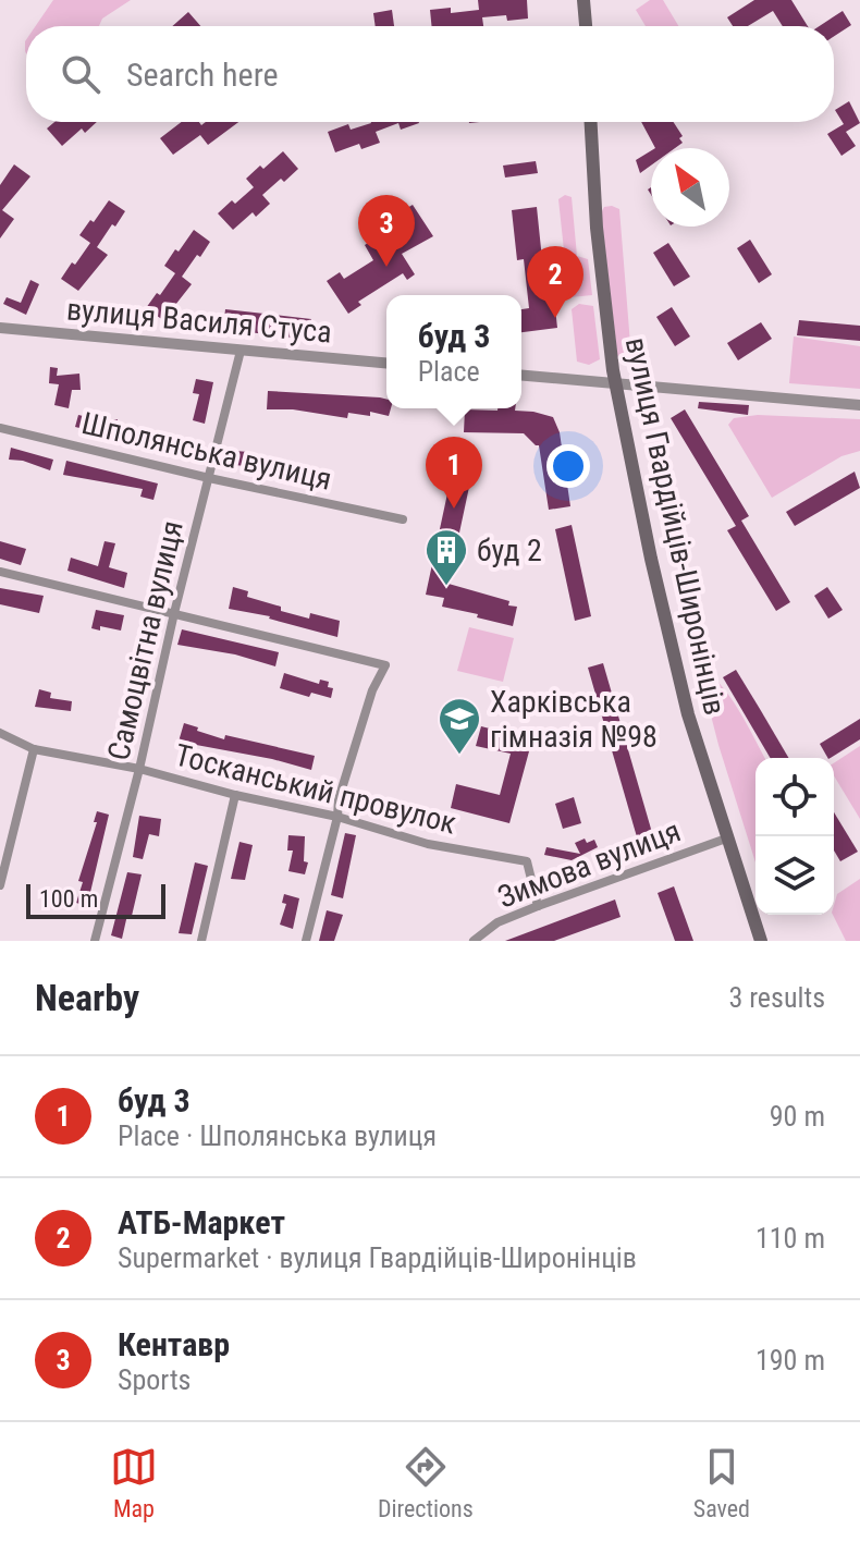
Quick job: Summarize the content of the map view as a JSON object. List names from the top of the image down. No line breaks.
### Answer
{"streets":{"main road":["вулиця Гвардійців-Широнінців"],"street":["вулиця Василя Стуса","Шполянська вулиця","Самоцвітна вулиця","Тосканський провулок","Зимова вулиця"]},"crossings":[["вулиця Василя Стуса","Самоцвітна вулиця"],["Шполянська вулиця","Самоцвітна вулиця"],["вулиця Гвардійців-Широнінців","Зимова вулиця"],["Самоцвітна вулиця","Тосканський провулок"],["Тосканський провулок","Зимова вулиця"]],"places":{"building":["буд 2"],"school or university":["Харківська гімназія №98"]},"scale_bar":"100 m","north":"top left","page":{"search":"Search here","pins":["3","2","1"],"popup":["буд 3","Place"],"scale":"100 m","heading":["Nearby","3 results"],"list":[{"mark":"1","name":"буд 3","note":"Place · Шполянська вулиця","value":"90 m"},{"mark":"2","name":"АТБ-Маркет","note":"Supermarket · вулиця Гвардійців-Широнінців","value":"110 m"},{"mark":"3","name":"Кентавр","note":"Sports","value":"190 m"}],"nav":["Map","Directions","Saved"]}}
